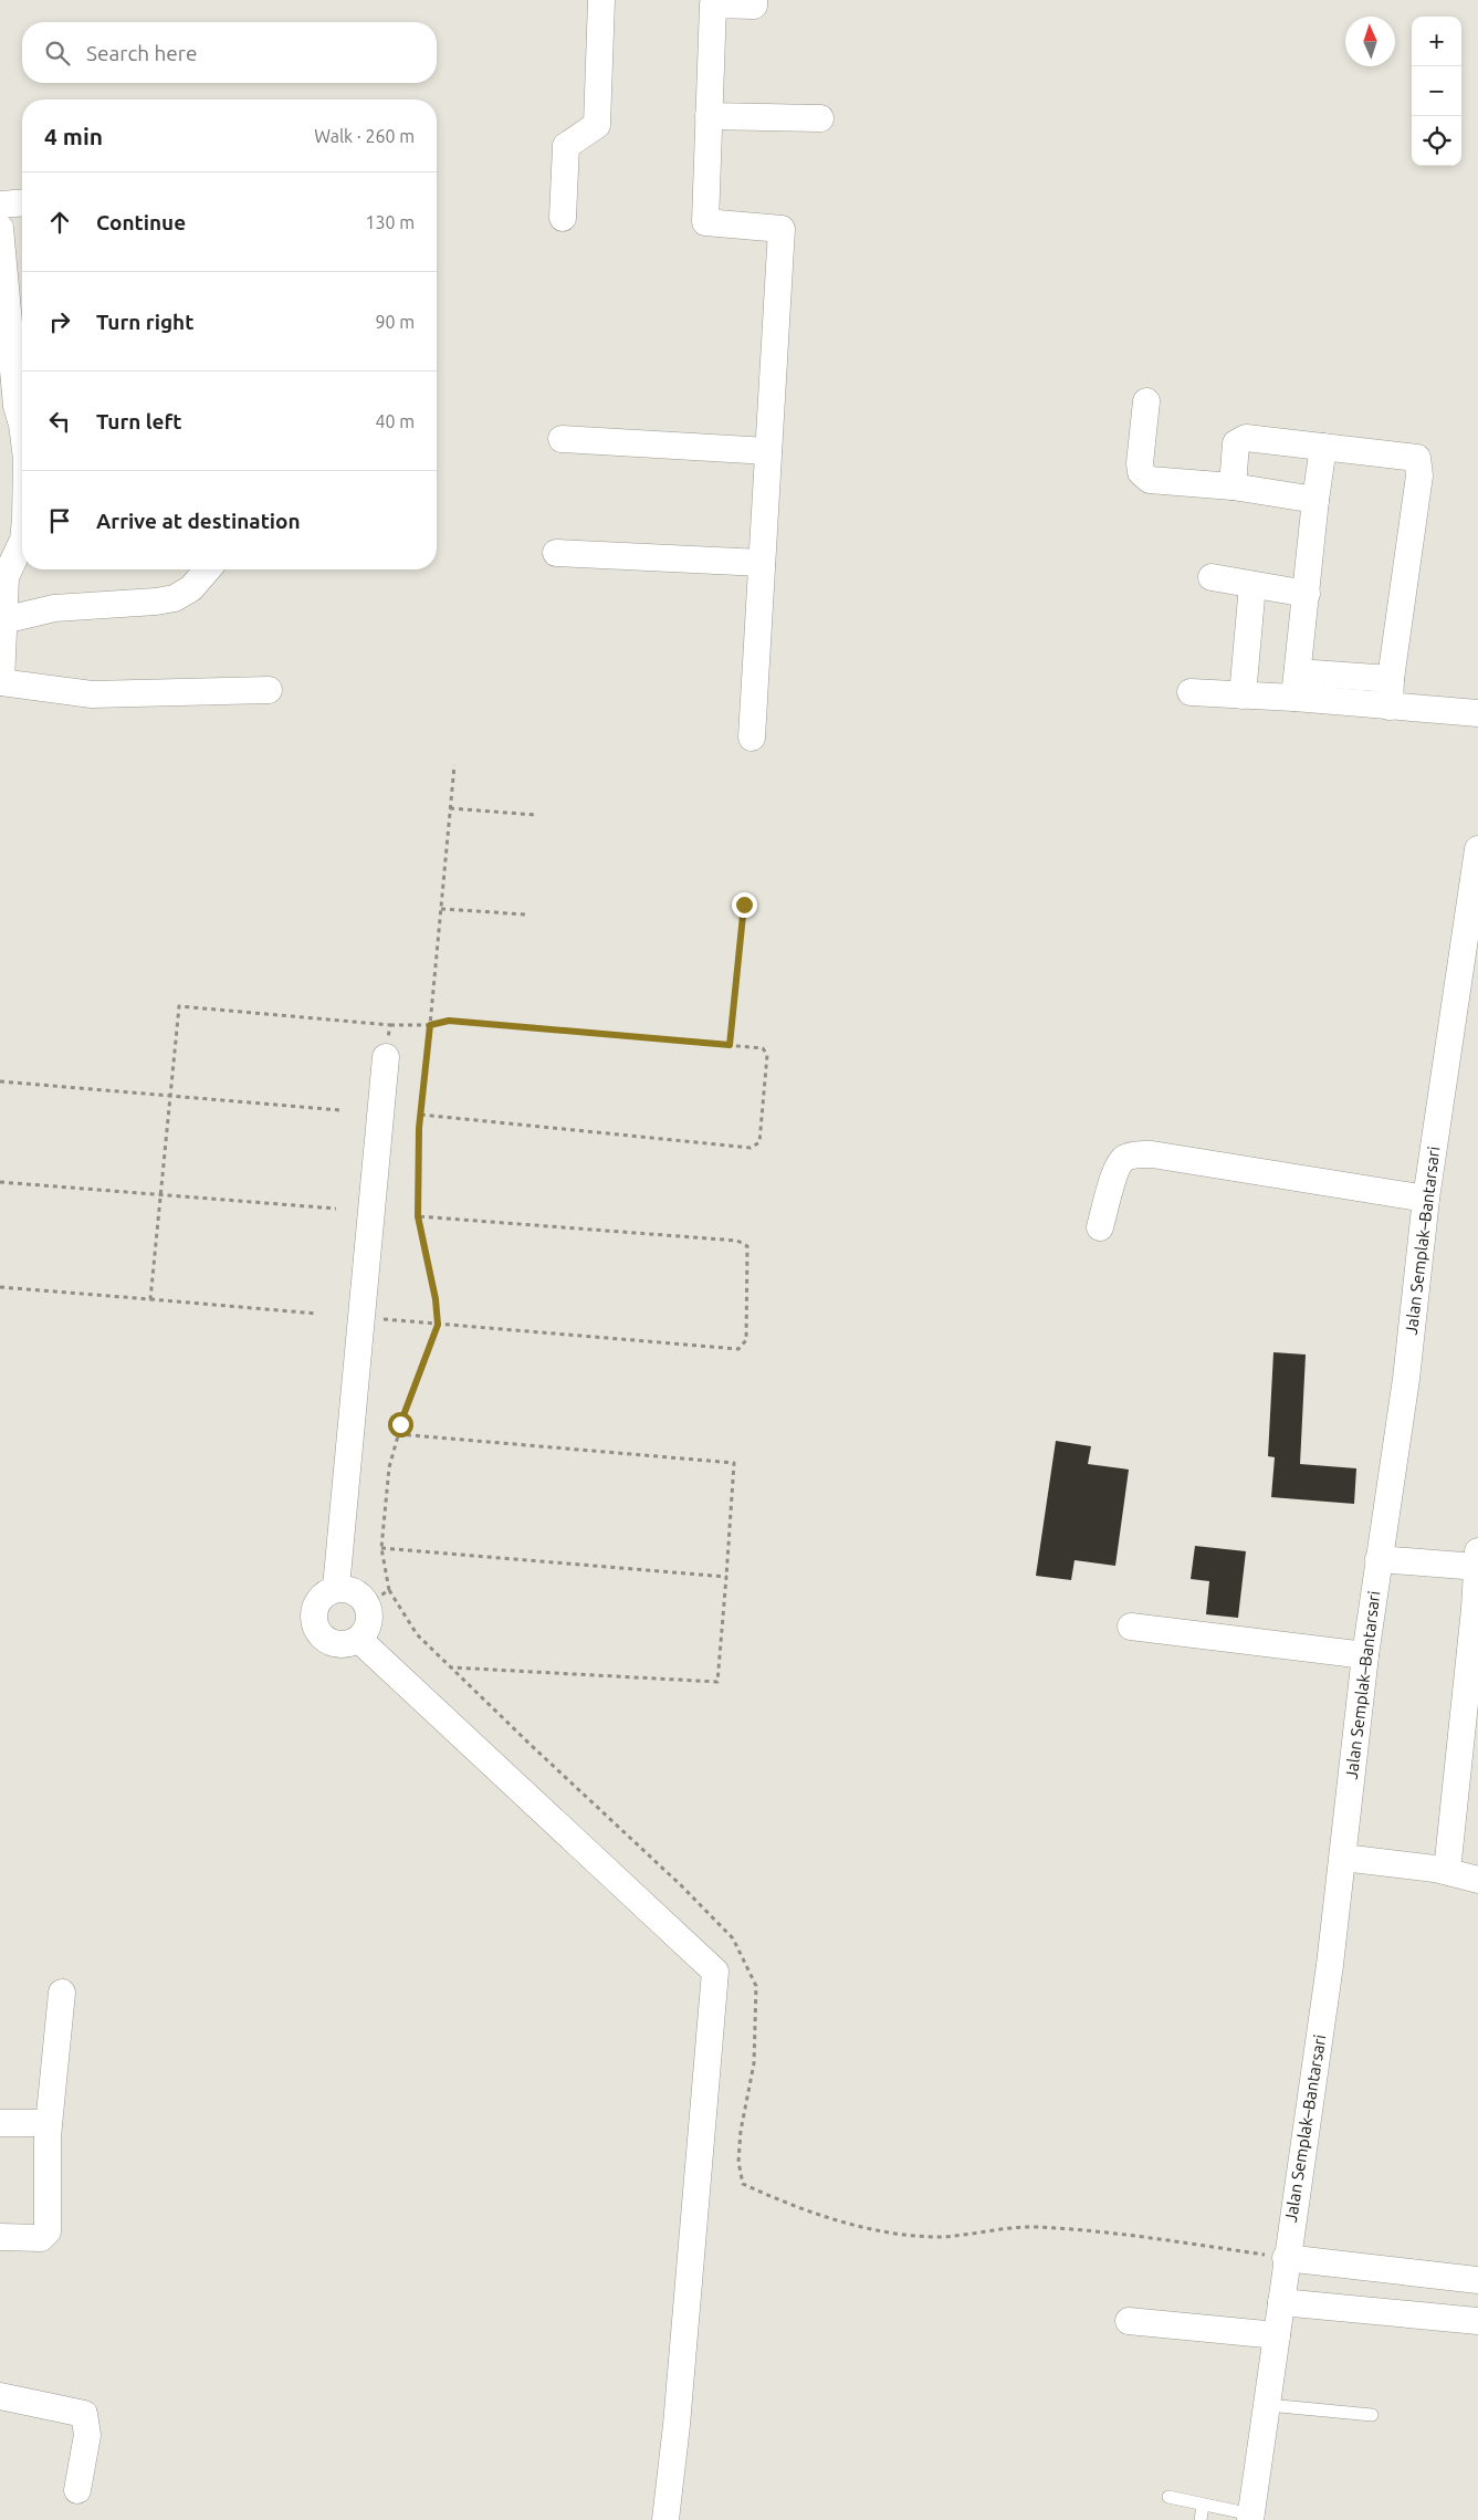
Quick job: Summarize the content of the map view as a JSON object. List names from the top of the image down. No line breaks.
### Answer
{"streets":{"street":["Jalan Semplak–Bantarsari"]},"north":"top","page":{"map_buttons":["+","−"],"search":"Search here","heading":["4 min","Walk · 260 m"],"list":[["Continue","130 m"],["Turn right","90 m"],["Turn left","40 m"],"Arrive at destination"]}}
